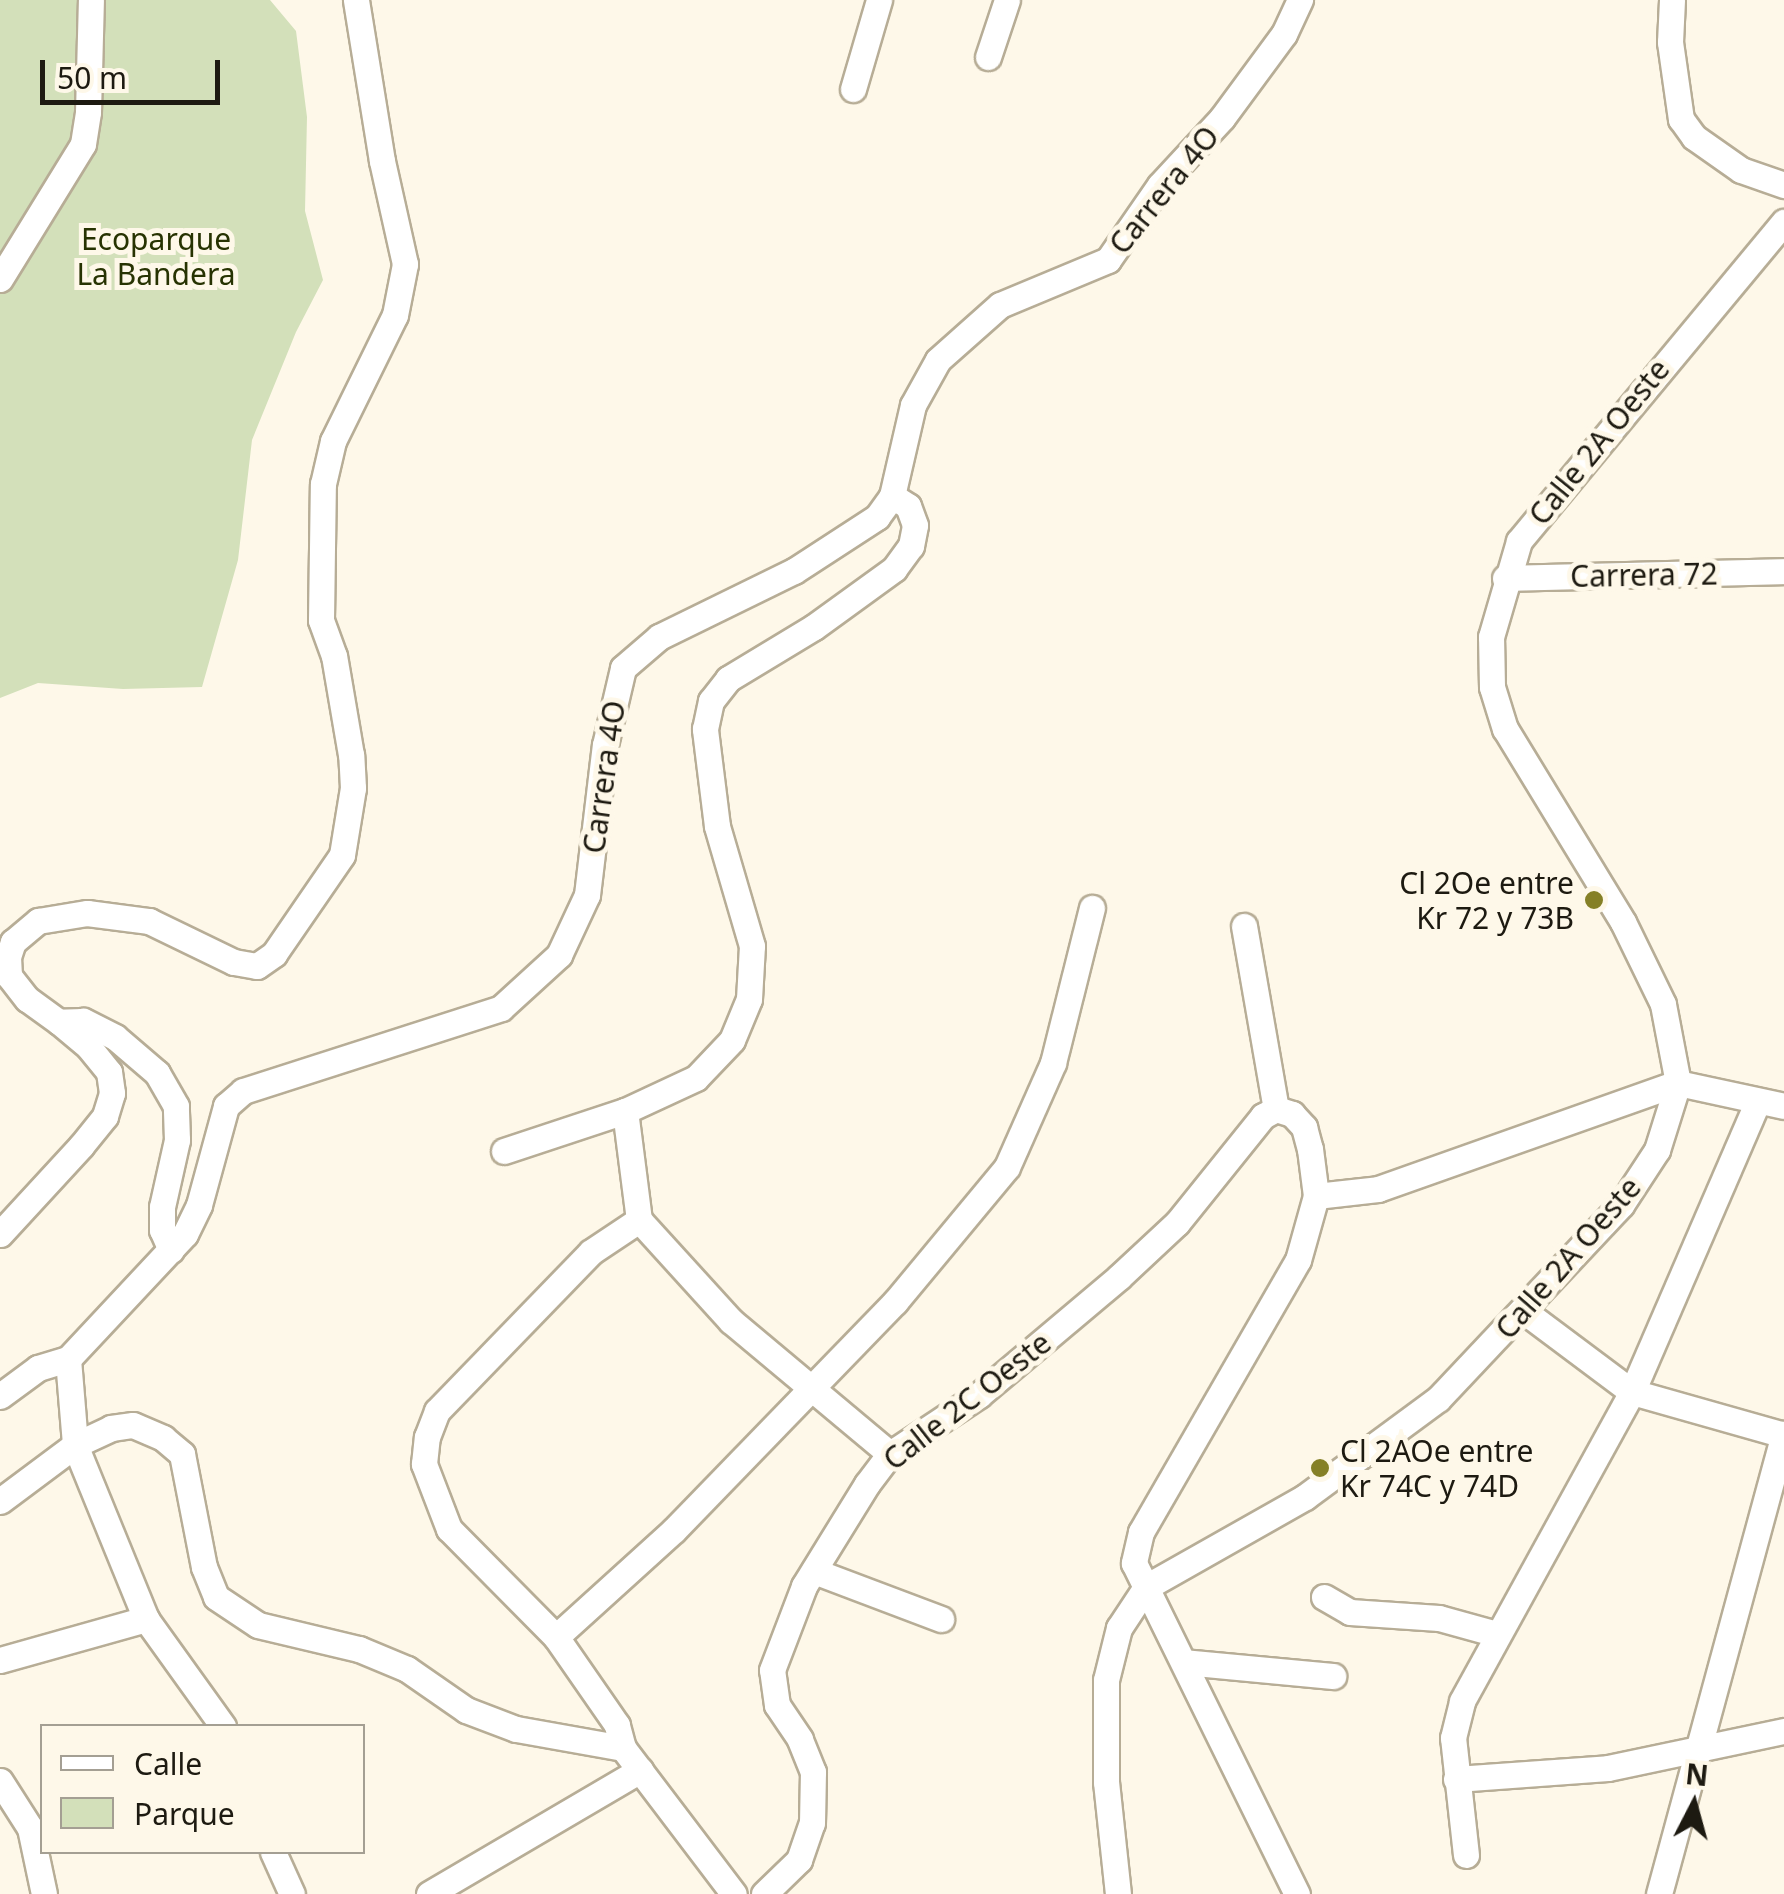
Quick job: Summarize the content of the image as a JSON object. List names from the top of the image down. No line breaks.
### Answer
{"streets":{"street":["Carrera 4O","Calle 2A Oeste","Carrera 72","Calle 2C Oeste"]},"crossings":[["Calle 2A Oeste","Carrera 72"]],"parks":["Ecoparque La Bandera"],"places":["Cl 2Oe entre Kr 72 y 73B","Cl 2AOe entre Kr 74C y 74D"],"legend":["Calle","Parque"],"scale_bar":"50 m","north":"top"}
